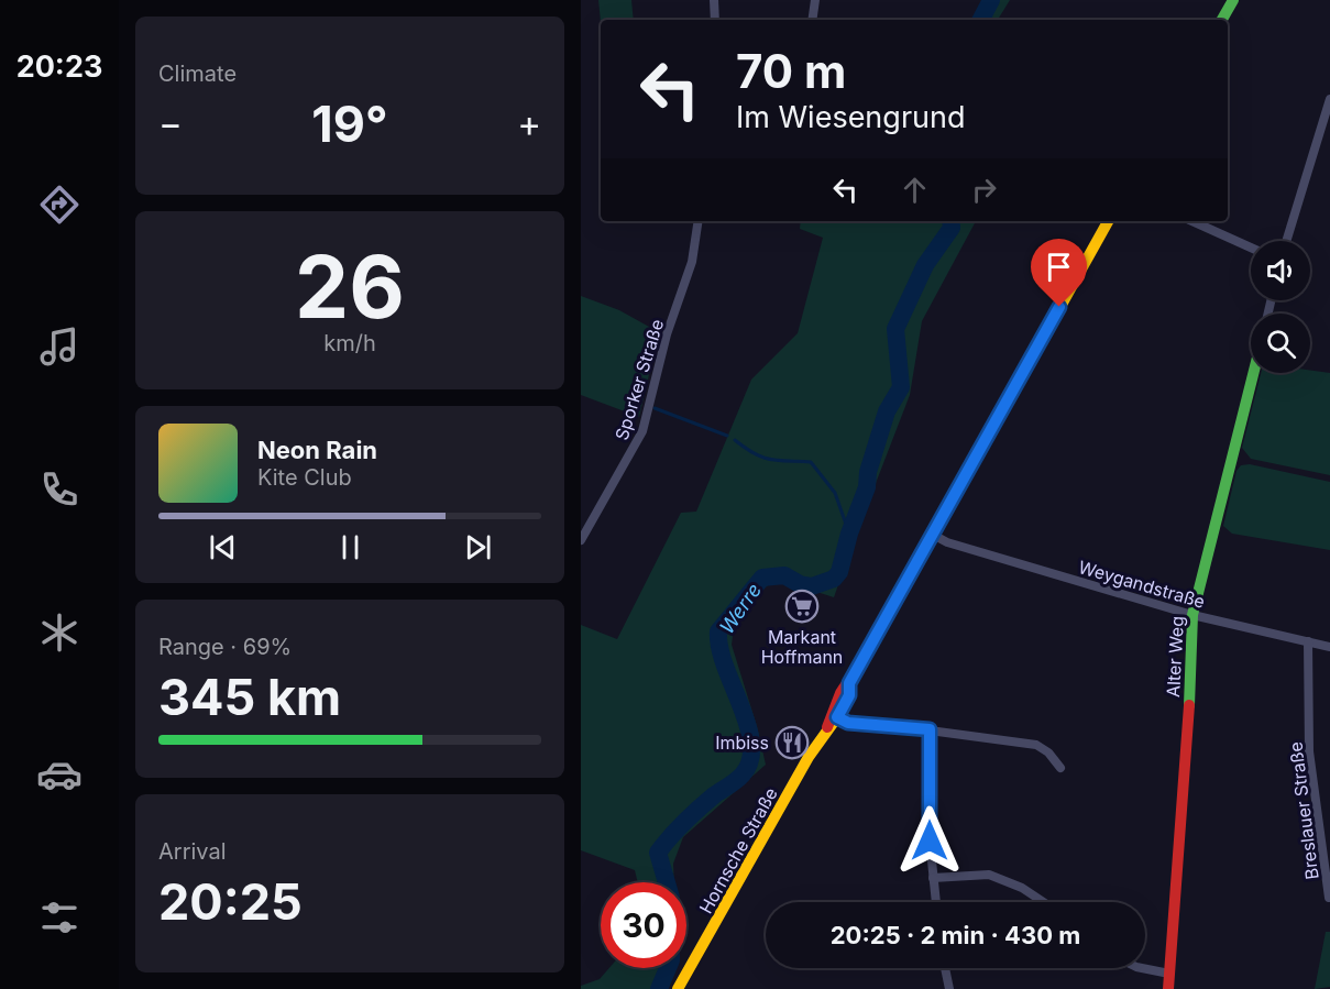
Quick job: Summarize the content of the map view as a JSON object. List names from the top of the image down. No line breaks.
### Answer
{"streets":{"main road":["Alter Weg","Hornsche Straße"],"street":["Sporker Straße","Weygandstraße","Breslauer Straße"]},"crossings":[["Weygandstraße","Alter Weg"],["Weygandstraße","Breslauer Straße"],["Weygandstraße","Hornsche Straße"]],"water":["Werre"],"places":{"supermarket":["Markant Hoffmann"],"restaurant":["Imbiss"]},"page":{"tabs":"20:23","tile":["Climate",["26","km/h"],["Range · 69%","345 km"],["Arrival","20:25"]],"turn":["70 m","Im Wiesengrund"],"heat":["−","19°","+"],"song":["Neon Rain","Kite Club"],"limit":"30","trip":"20:25 · 2 min · 430 m"}}
